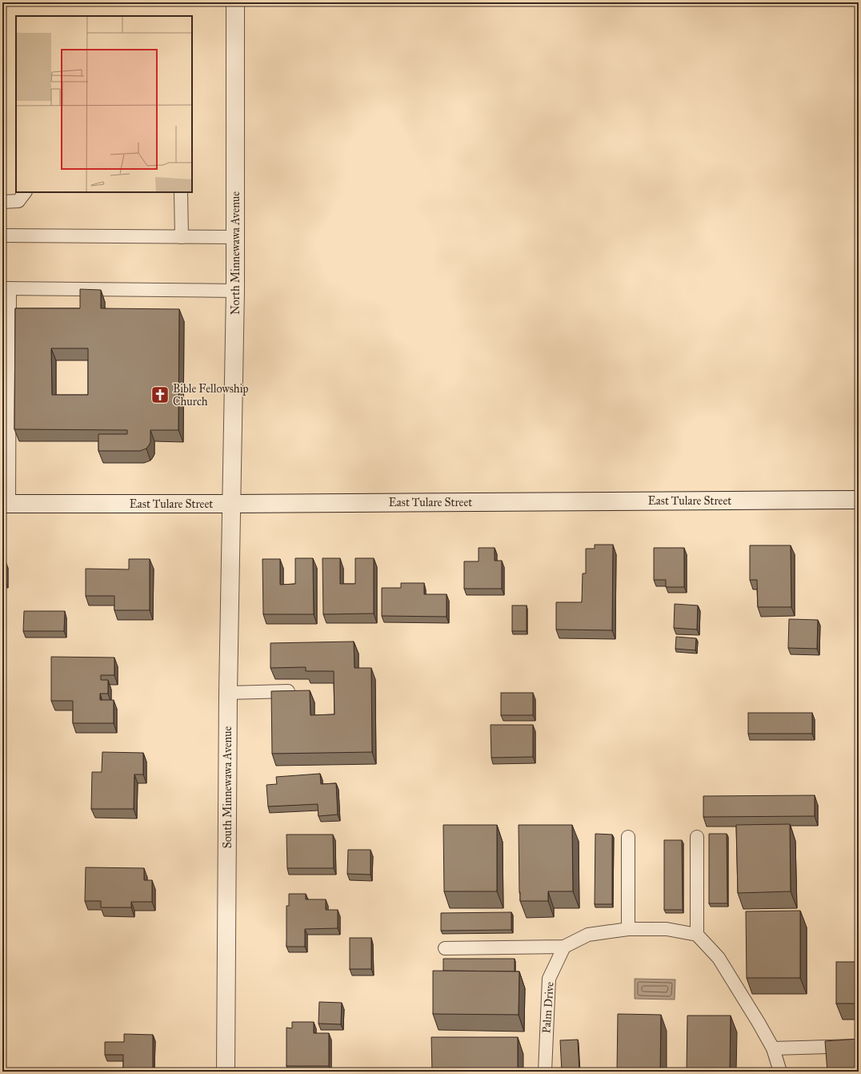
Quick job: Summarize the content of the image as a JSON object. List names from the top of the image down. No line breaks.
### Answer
{"streets":{"street":["North Minnewawa Avenue","East Tulare Street","South Minnewawa Avenue"],"lane":["Palm Drive"]},"crossings":[["North Minnewawa Avenue","East Tulare Street"],["North Minnewawa Avenue","South Minnewawa Avenue"],["East Tulare Street","South Minnewawa Avenue"]],"places":{"church":["Bible Fellowship Church"]}}
